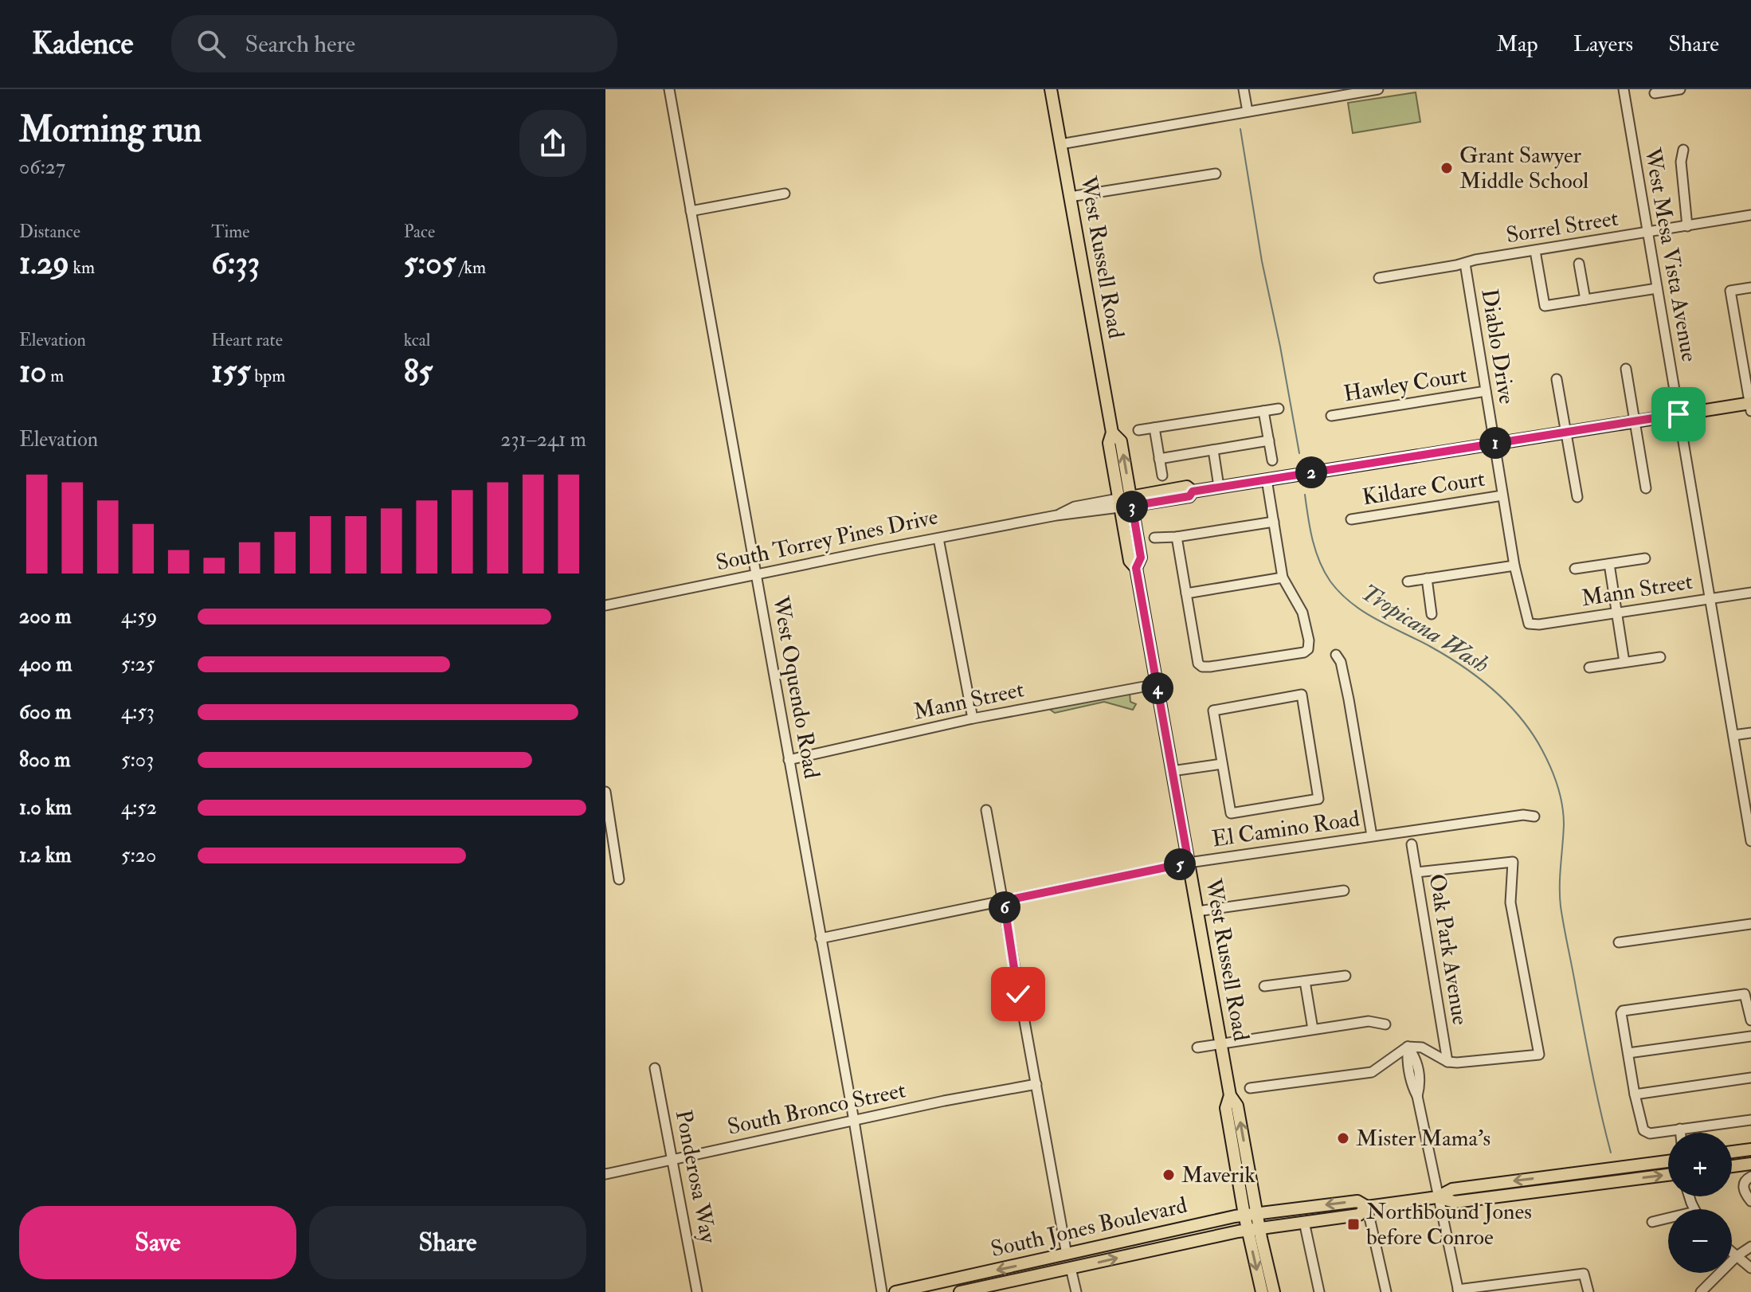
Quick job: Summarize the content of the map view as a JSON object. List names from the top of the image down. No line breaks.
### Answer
{"streets":{"main road":["West Russell Road","South Torrey Pines Drive","South Jones Boulevard"],"street":["Sorrel Street","West Mesa Vista Avenue","Diablo Drive","Hawley Court","Kildare Court","Mann Street","West Oquendo Road","El Camino Road","Oak Park Avenue","South Bronco Street","Ponderosa Way"]},"crossings":[["Sorrel Street","West Mesa Vista Avenue"],["Sorrel Street","Diablo Drive"],["West Mesa Vista Avenue","South Torrey Pines Drive"],["West Mesa Vista Avenue","Mann Street"],["West Russell Road","South Torrey Pines Drive"],["West Russell Road","Mann Street"],["West Russell Road","El Camino Road"],["West Russell Road","South Jones Boulevard"],["Diablo Drive","Hawley Court"],["Diablo Drive","Kildare Court"],["Diablo Drive","South Torrey Pines Drive"],["Diablo Drive","Mann Street"],["South Torrey Pines Drive","West Oquendo Road"],["Mann Street","West Oquendo Road"],["West Oquendo Road","El Camino Road"],["West Oquendo Road","South Bronco Street"],["South Bronco Street","Ponderosa Way"]],"water":["Tropicana Wash"],"places":{"other":["Grant Sawyer Middle School","Mister Mama's","Maverik"],"transit":["Northbound Jones before Conroe"]},"page":{"header":"Kadence","search":"Search here","nav":["Map","Layers","Share"],"heading":["Morning run","06:27"],"stats":[["Distance","1.29 km"],["Time","6:33"],["Pace","5:05 /km"],["Elevation","10 m"],["Heart rate","155 bpm"],["kcal","85"]],"chart":["Elevation","231–241 m"],"pins":["1","2","3","4","5","6"],"list":[{"name":"200 m","note":"4:59"},{"name":"400 m","note":"5:25"},{"name":"600 m","note":"4:53"},{"name":"800 m","note":"5:03"},{"name":"1.0 km","note":"4:52"},{"name":"1.2 km","note":"5:20"}],"map_buttons":["+","−"],"buttons":["Save","Share"]}}
